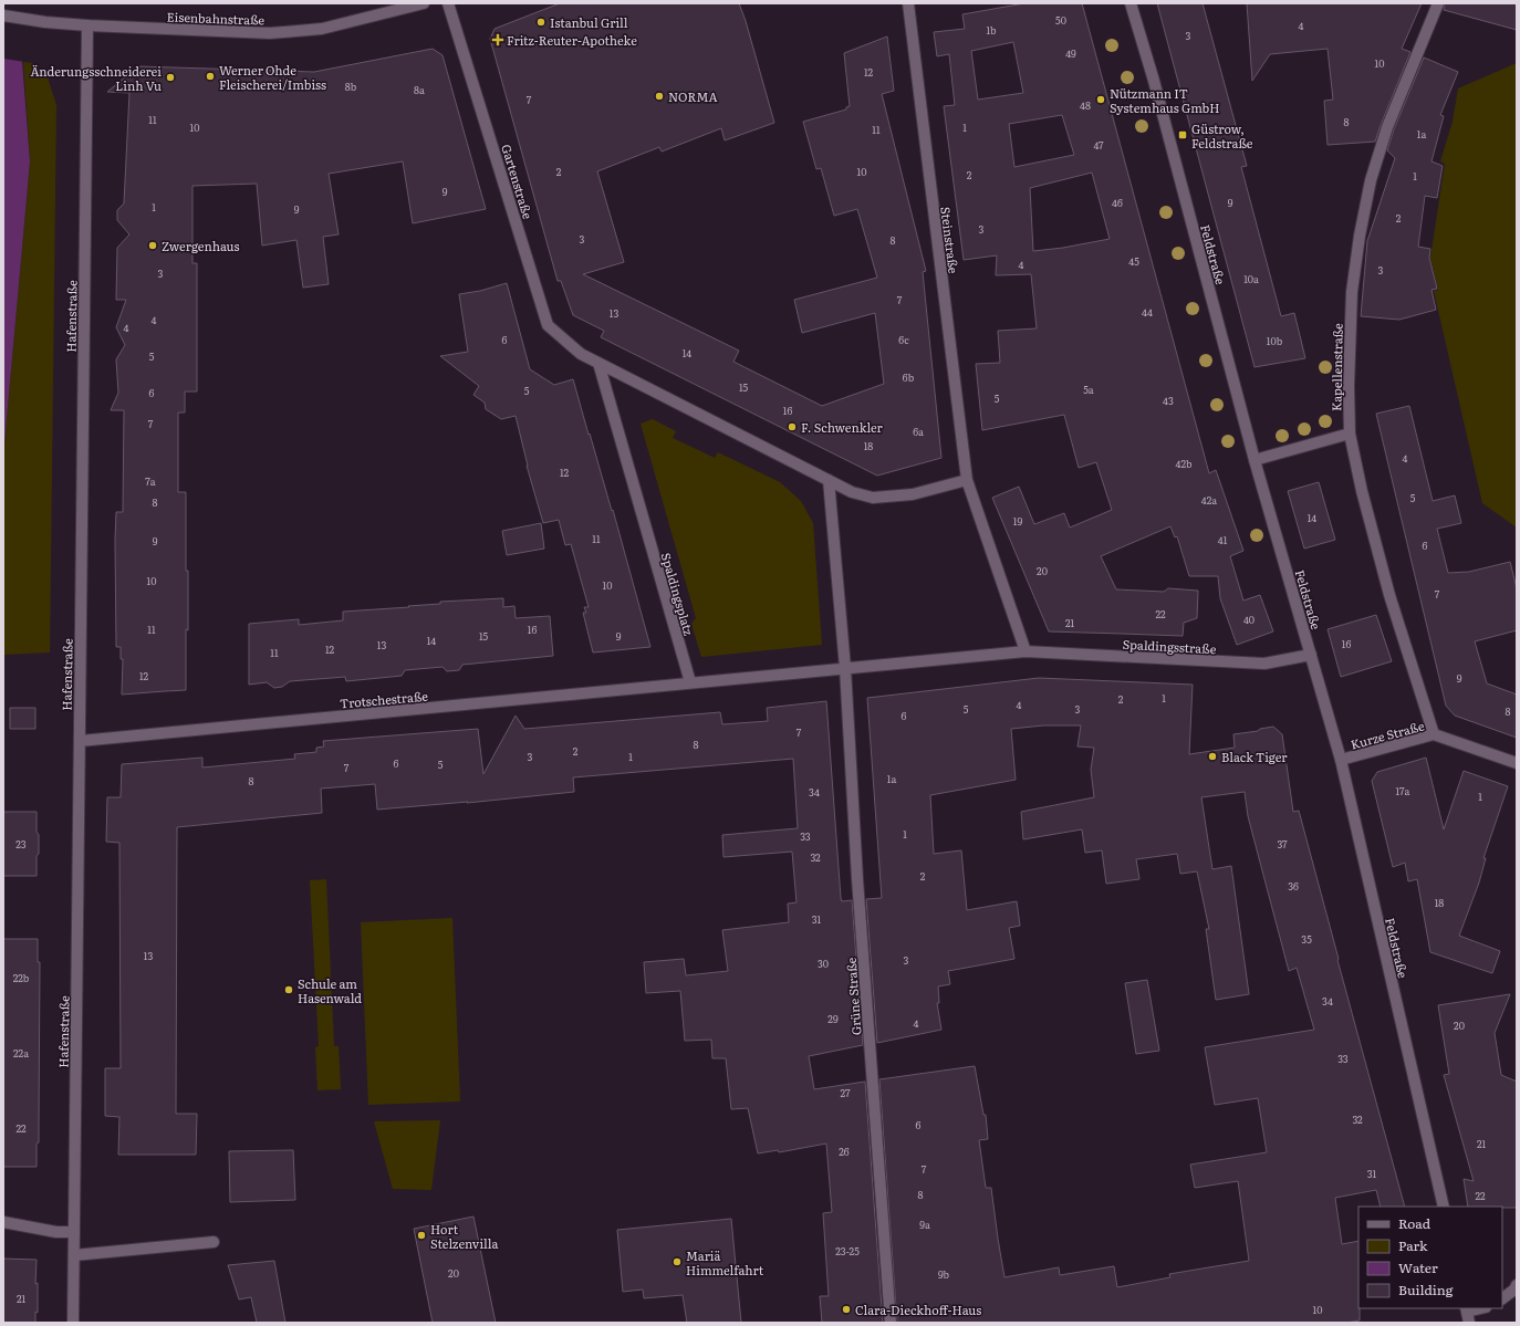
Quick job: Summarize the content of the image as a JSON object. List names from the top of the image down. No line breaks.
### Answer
{"streets":{"street":["Eisenbahnstraße","Gartenstraße","Steinstraße","Feldstraße","Hafenstraße","Kapellenstraße","Spaldingsplatz","Spaldingsstraße","Trotschestraße","Kurze Straße","Grüne Straße"]},"crossings":[["Eisenbahnstraße","Hafenstraße"],["Gartenstraße","Spaldingsplatz"],["Feldstraße","Spaldingsstraße"],["Feldstraße","Kurze Straße"],["Hafenstraße","Trotschestraße"],["Kapellenstraße","Kurze Straße"],["Spaldingsplatz","Trotschestraße"]],"places":{"other":["Istanbul Grill","Werner Ohde Fleischerei/Imbiss","Änderungsschneiderei Linh Vu","NORMA","Nützmann IT Systemhaus GmbH","Zwergenhaus","F. Schwenkler","Black Tiger","Schule am Hasenwald","Hort Stelzenvilla","Mariä Himmelfahrt","Clara-Dieckhoff-Haus"],"health":["Fritz-Reuter-Apotheke"],"transit":["Güstrow, Feldstraße"]},"house_numbers":["50","4","1b","3","49","10","12","8b","8a","7","48","11","8","10","1","11","1a","47","2","10","2","1","9","46","9","1","9","2","3","3","8","45","4","3","3","10a","7","44","13","4","4","6","6c","10b","14","5","6b","15","5a","5","6","5","43","16","7","6a","18","4","42b","12","7a","5","42a","8","14","19","11","41","9","6","20","10","10","7","22","40","21","11","16","15","9","14","16","13","12","11","12","9","1","2","4","5","3","8","6","7","8","2","3","1","6","5","7","1a","8","17a","34","1","1","33","23","37","32","2","36","18","31","35","13","3","30","22b","34","29","4","20","22a","33","27","32","6","22","21","26","7","31","8","22","9a","23-25","20","9b","21","10"],"legend":["Road","Park","Water","Building"]}
